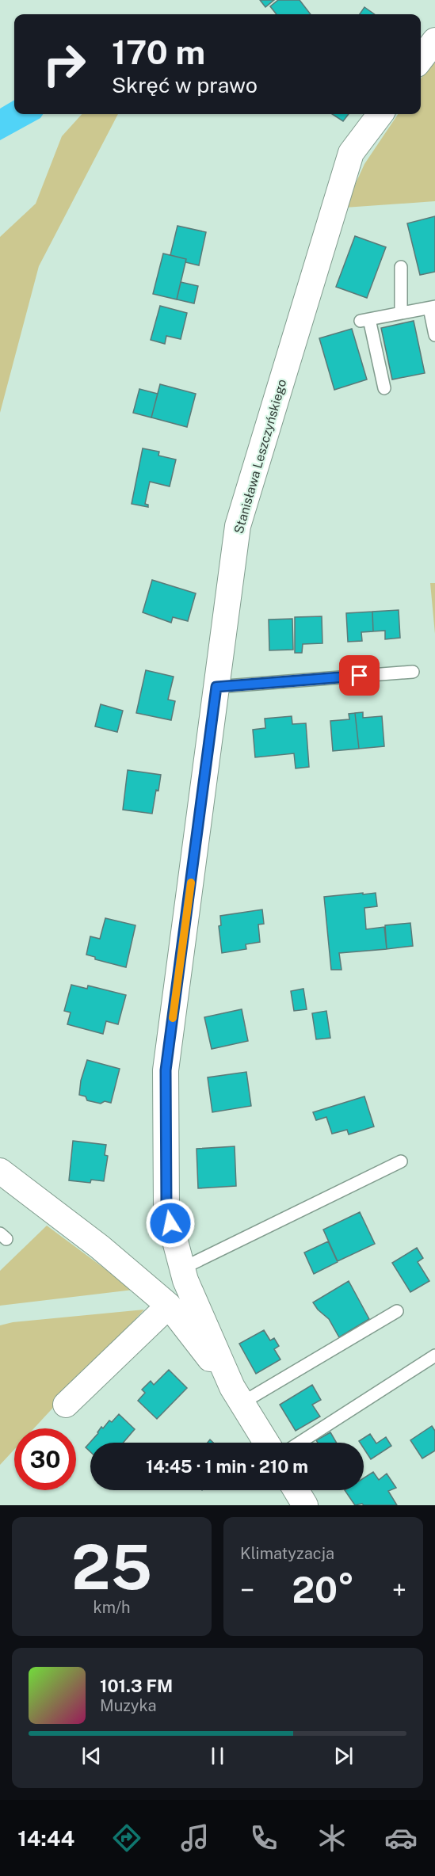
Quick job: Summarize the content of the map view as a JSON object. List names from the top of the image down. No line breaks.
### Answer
{"streets":{"street":["Stanisława Leszczyńskiego"]},"page":{"turn":["170 m","Skręć w prawo"],"limit":"30","trip":"14:45 · 1 min · 210 m","tile":[["25","km/h"],"Klimatyzacja"],"heat":["−","20°","+"],"song":["101.3 FM","Muzyka"],"tabs":"14:44"}}
